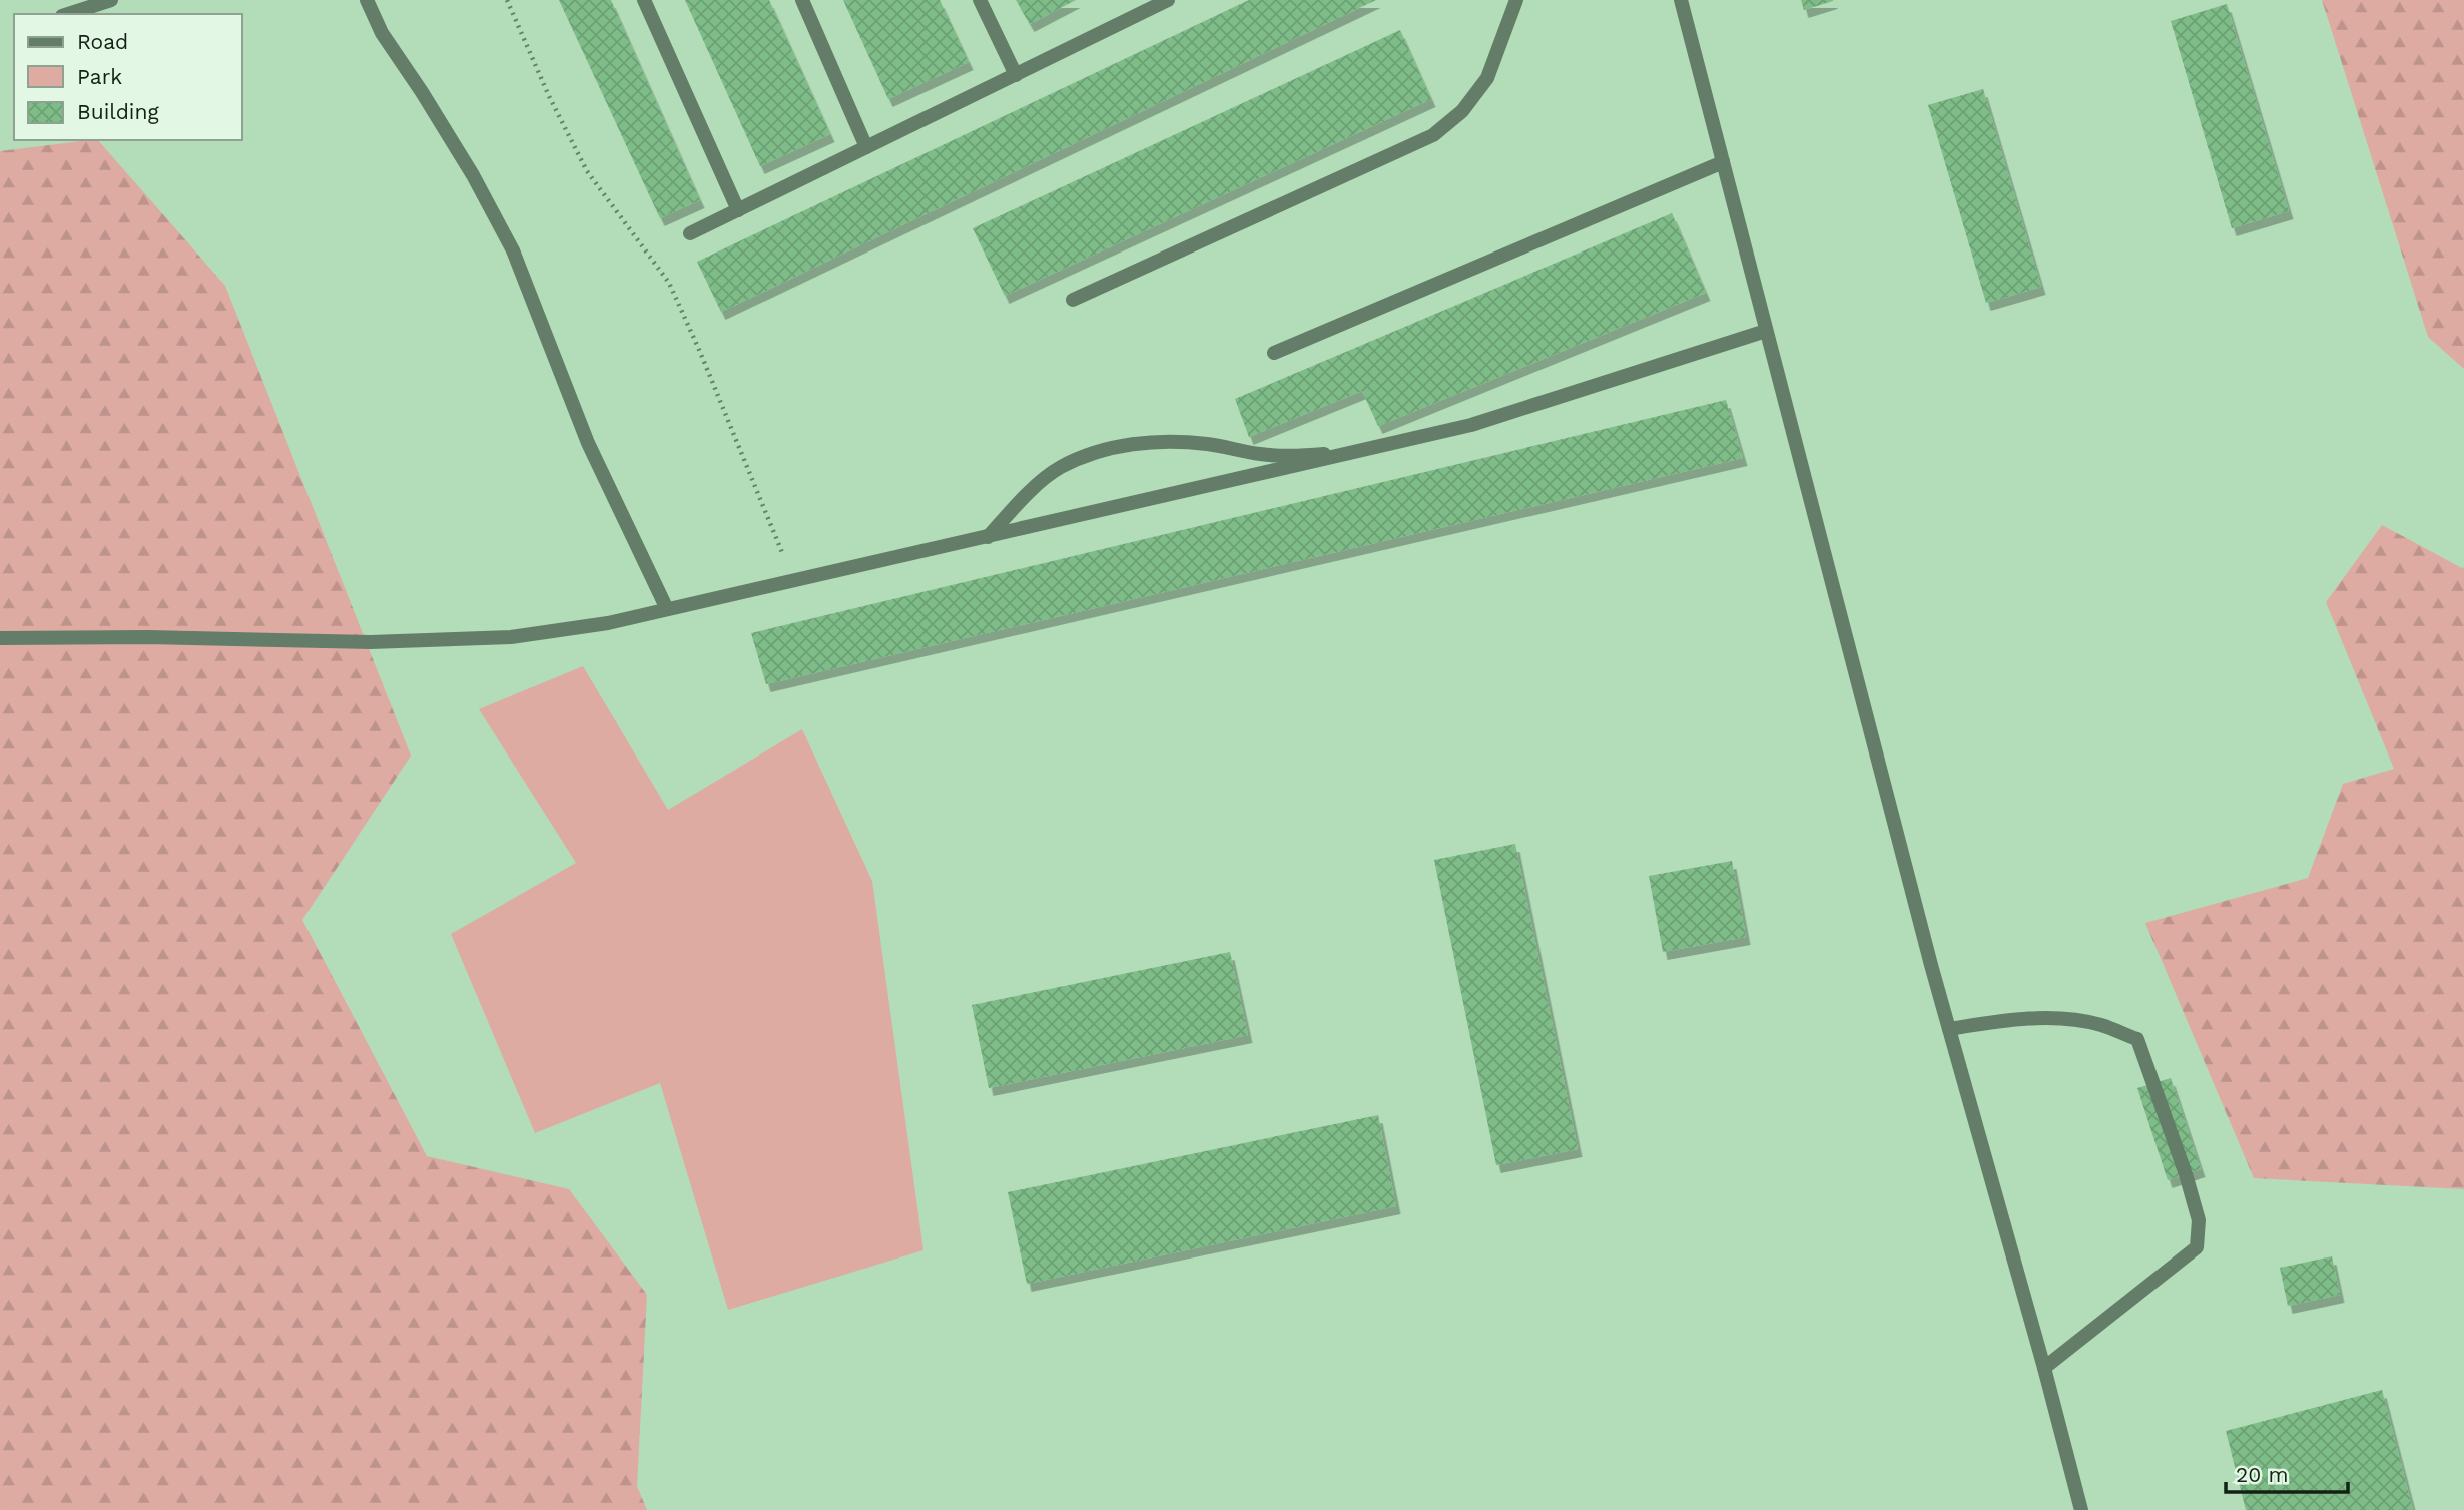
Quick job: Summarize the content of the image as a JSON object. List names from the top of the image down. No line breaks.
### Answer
{"legend":["Road","Park","Building"],"scale_bar":"20 m"}
